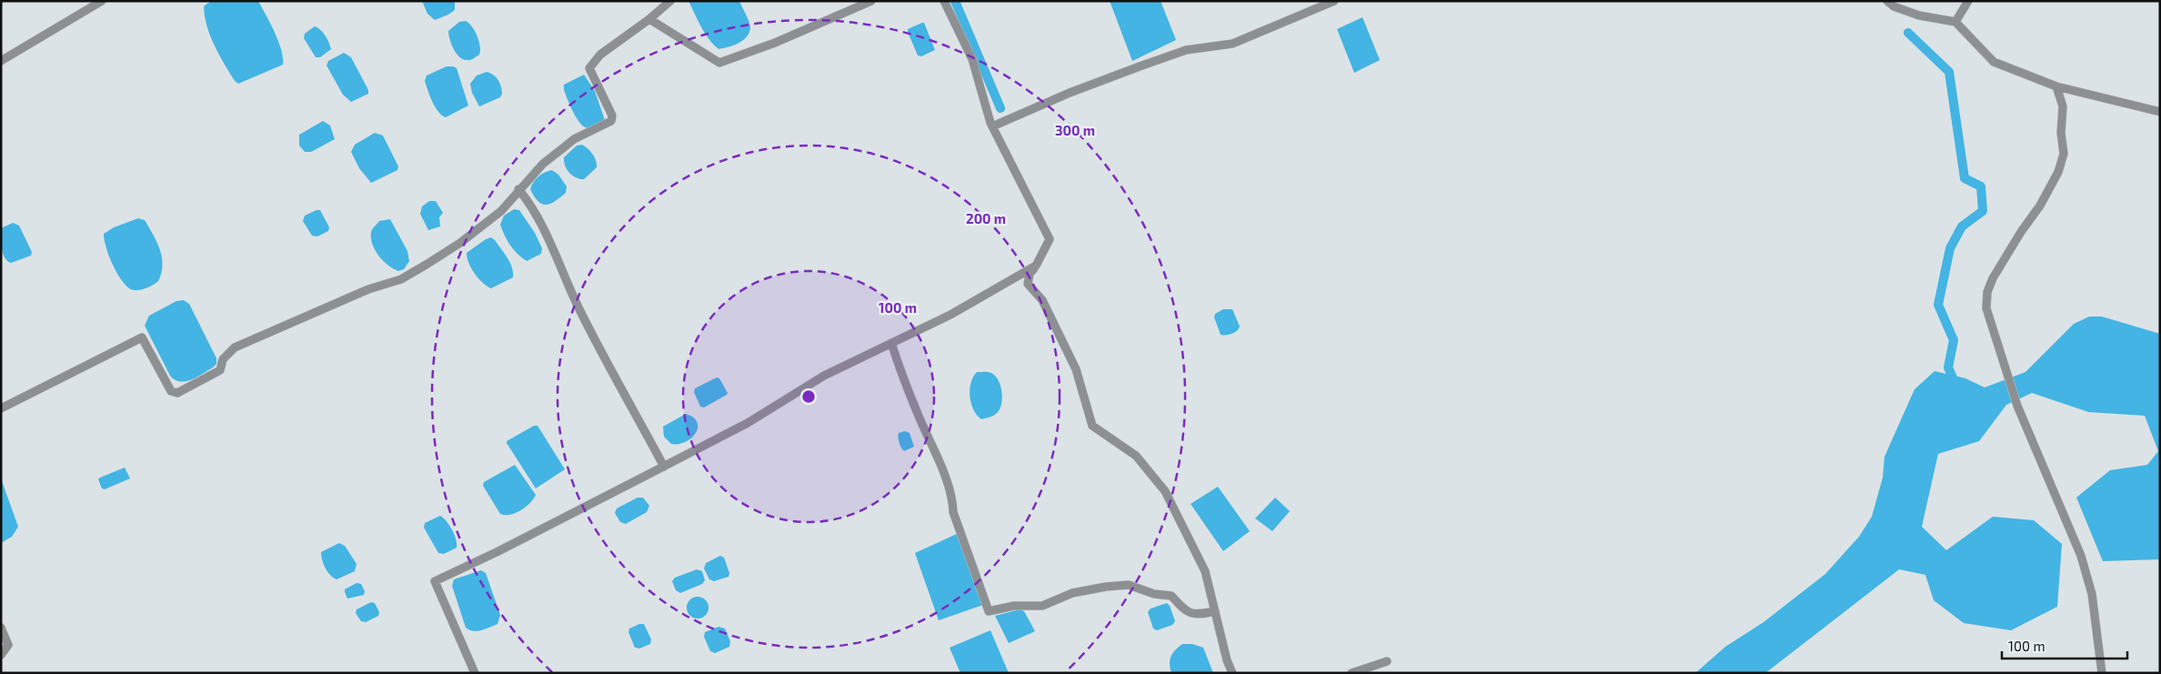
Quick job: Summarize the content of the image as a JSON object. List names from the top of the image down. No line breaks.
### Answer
{"scale_bar":"100 m","rings":["300 m","200 m","100 m"]}
